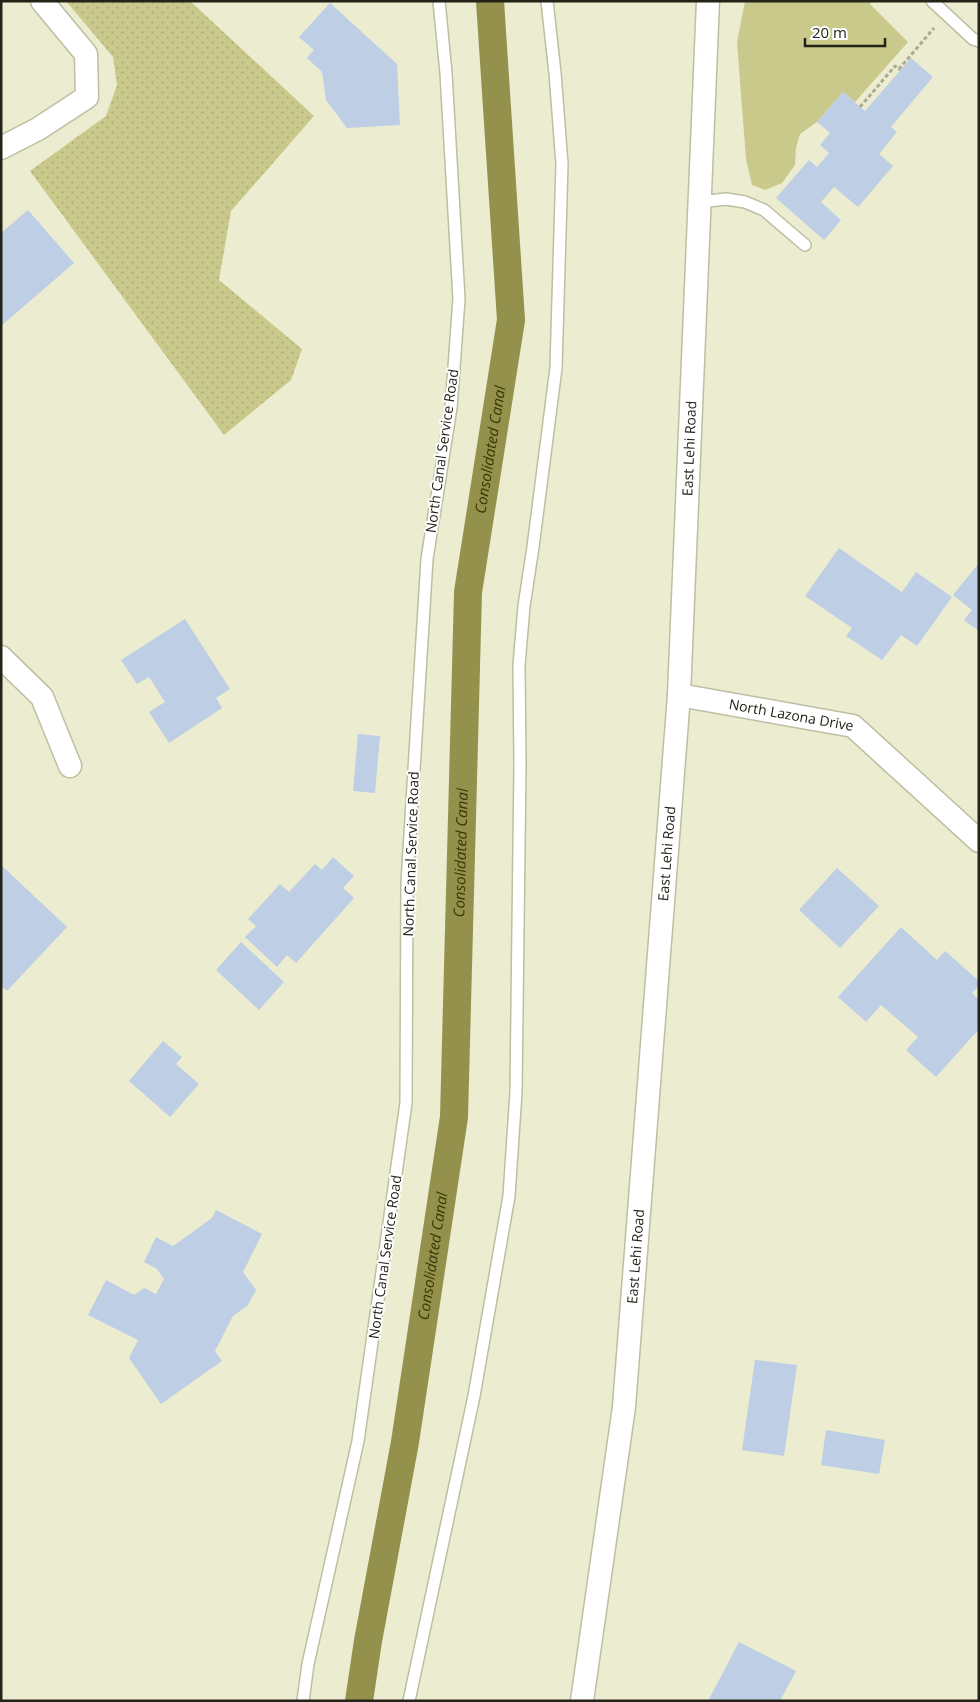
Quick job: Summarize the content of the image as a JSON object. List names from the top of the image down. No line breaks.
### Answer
{"streets":{"street":["East Lehi Road","North Lazona Drive"],"lane":["North Canal Service Road"]},"crossings":[["East Lehi Road","North Lazona Drive"]],"water":["Consolidated Canal"],"scale_bar":"20 m"}
